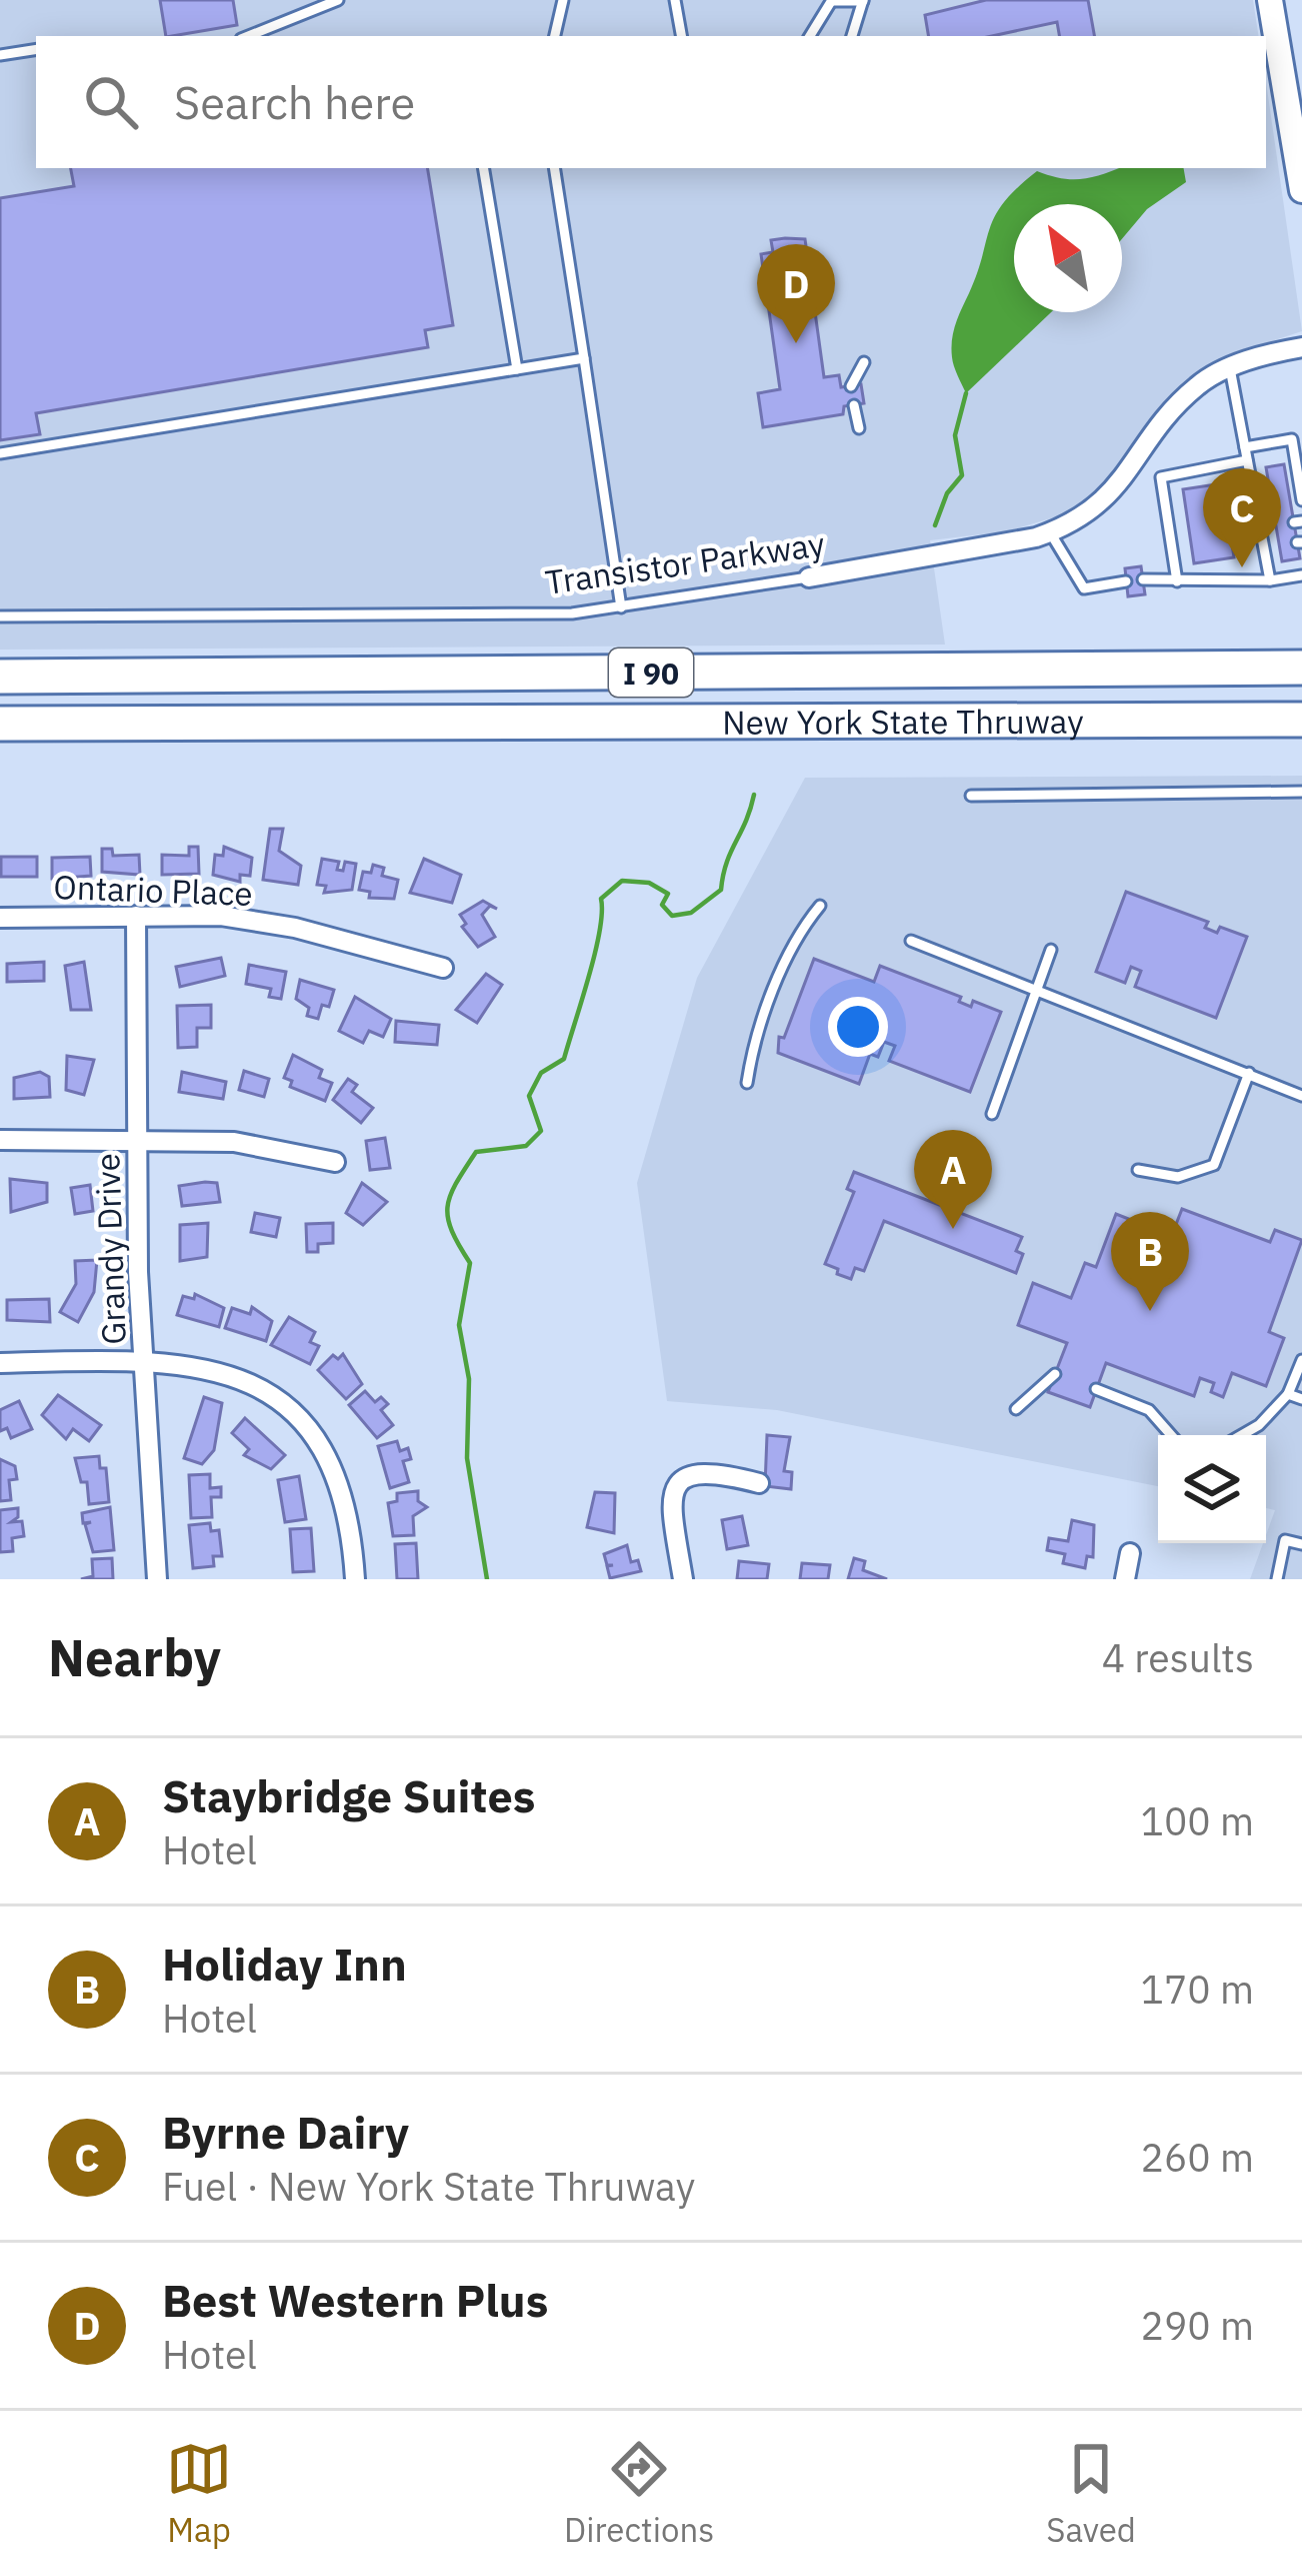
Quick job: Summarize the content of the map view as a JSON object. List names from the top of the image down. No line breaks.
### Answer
{"streets":{"highway":["I 90","New York State Thruway"],"street":["Transistor Parkway","Ontario Place","Grandy Drive"]},"crossings":[["Ontario Place","Grandy Drive"]],"north":"top left","page":{"search":"Search here","pins":["D","C","A","B"],"heading":["Nearby","4 results"],"list":[{"mark":"A","name":"Staybridge Suites","note":"Hotel","value":"100 m"},{"mark":"B","name":"Holiday Inn","note":"Hotel","value":"170 m"},{"mark":"C","name":"Byrne Dairy","note":"Fuel · New York State Thruway","value":"260 m"},{"mark":"D","name":"Best Western Plus","note":"Hotel","value":"290 m"}],"nav":["Map","Directions","Saved"]}}
